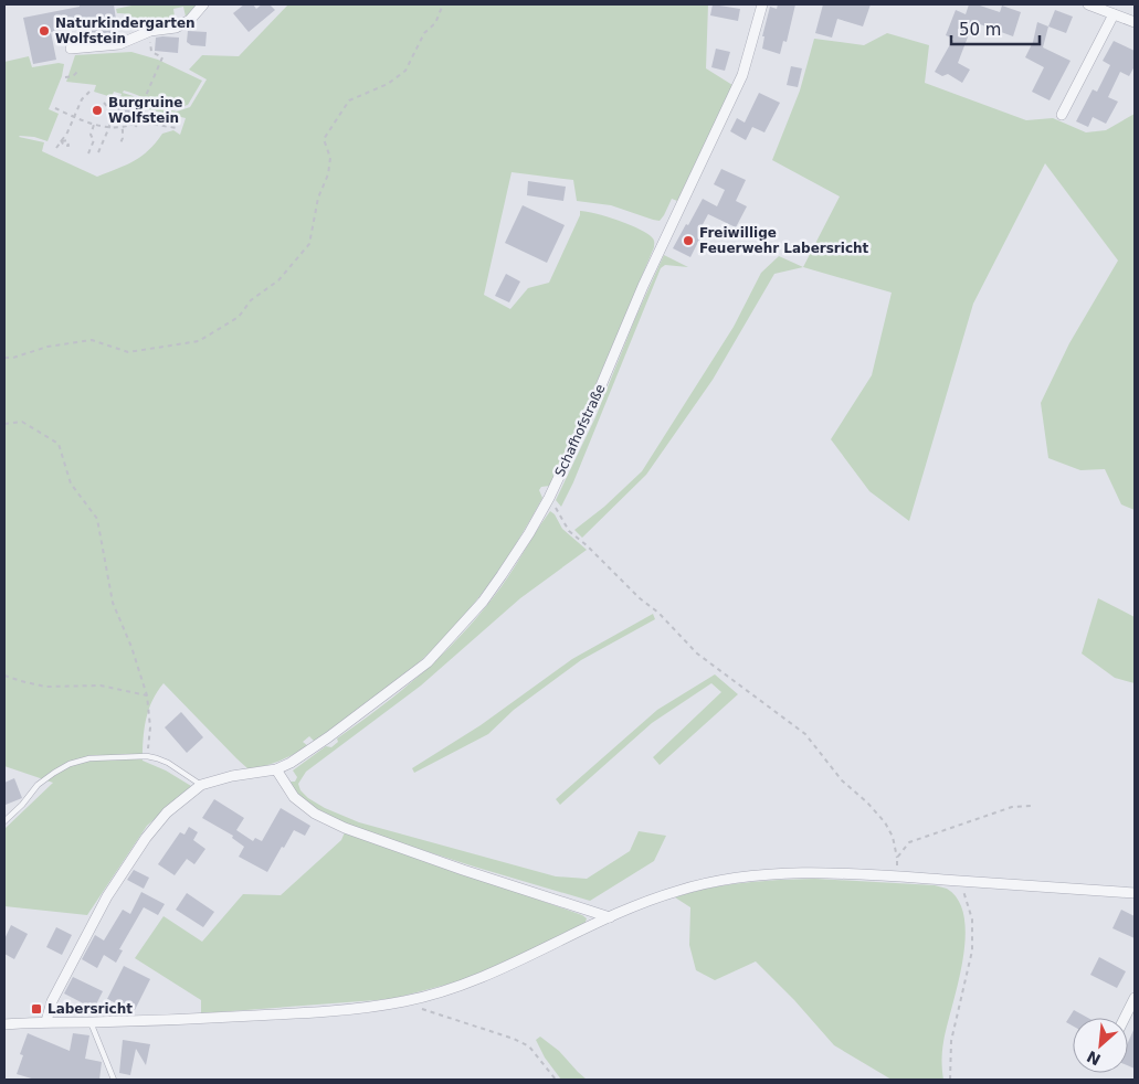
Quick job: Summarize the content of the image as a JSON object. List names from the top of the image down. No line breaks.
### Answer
{"streets":{"street":["Schafhofstraße"]},"places":{"other":["Naturkindergarten Wolfstein","Burgruine Wolfstein","Freiwillige Feuerwehr Labersricht"],"transit":["Labersricht"]},"scale_bar":"50 m","north":"bottom left"}
